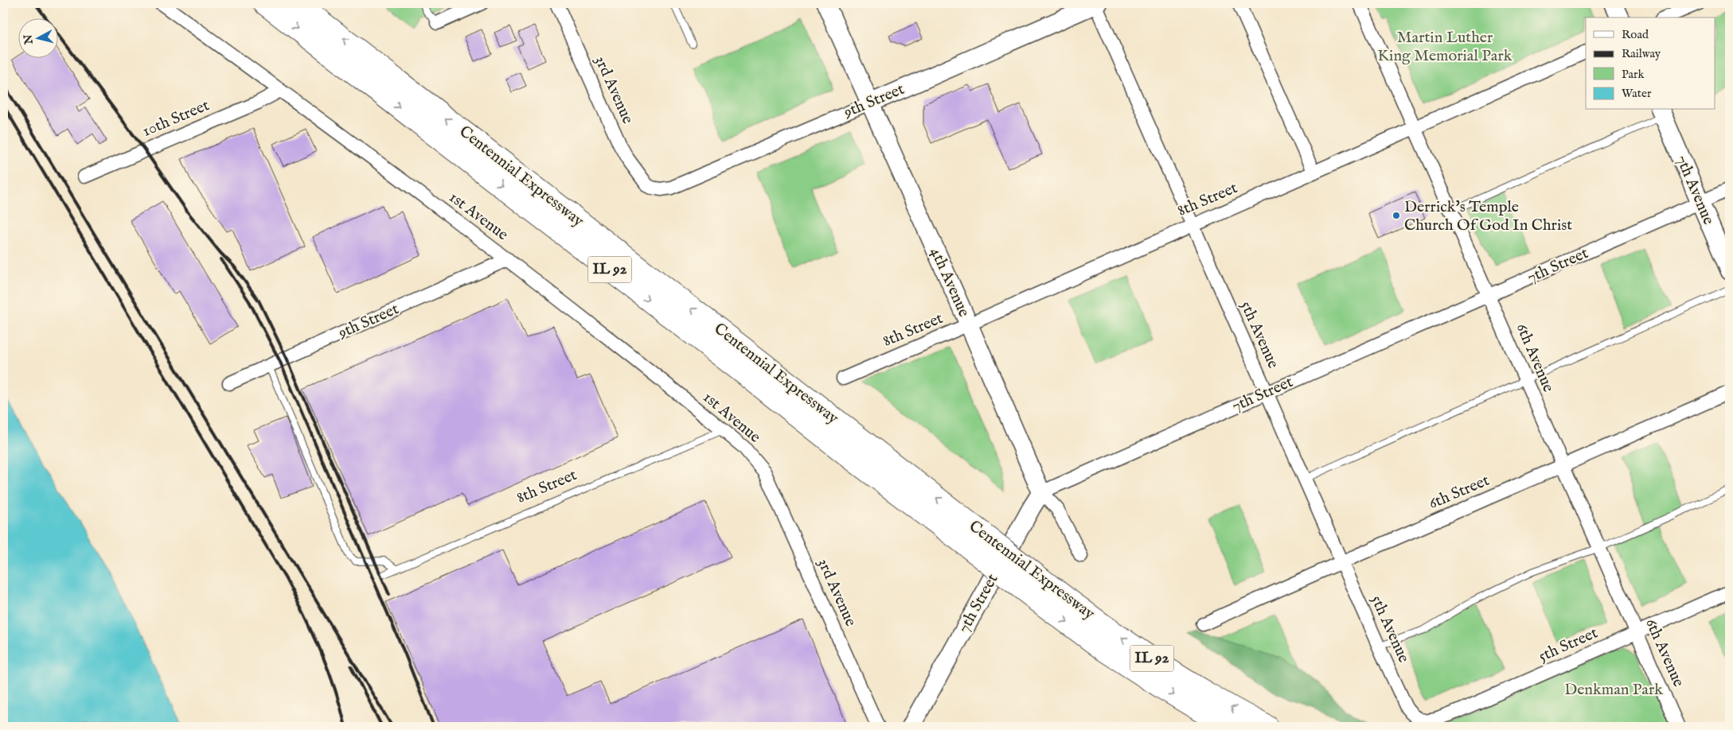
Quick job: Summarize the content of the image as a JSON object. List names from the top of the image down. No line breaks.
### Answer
{"streets":{"highway":["Centennial Expressway","IL 92"],"street":["3rd Avenue","9th Street","10th Street","7th Avenue","8th Street","1st Avenue","7th Street","4th Avenue","5th Avenue","6th Avenue","6th Street","5th Street"]},"crossings":[["3rd Avenue","9th Street"],["3rd Avenue","1st Avenue"],["9th Street","1st Avenue"],["9th Street","4th Avenue"],["9th Street","5th Avenue"],["10th Street","1st Avenue"],["7th Avenue","7th Street"],["8th Street","1st Avenue"],["8th Street","4th Avenue"],["8th Street","5th Avenue"],["8th Street","6th Avenue"],["7th Street","4th Avenue"],["7th Street","5th Avenue"],["7th Street","6th Avenue"],["5th Avenue","6th Street"],["5th Avenue","5th Street"],["6th Avenue","6th Street"],["6th Avenue","5th Street"]],"parks":["Martin Luther King Memorial Park","Denkman Park"],"places":["Derrick's Temple Church Of God In Christ"],"legend":["Road","Railway","Park","Water"],"north":"left"}
